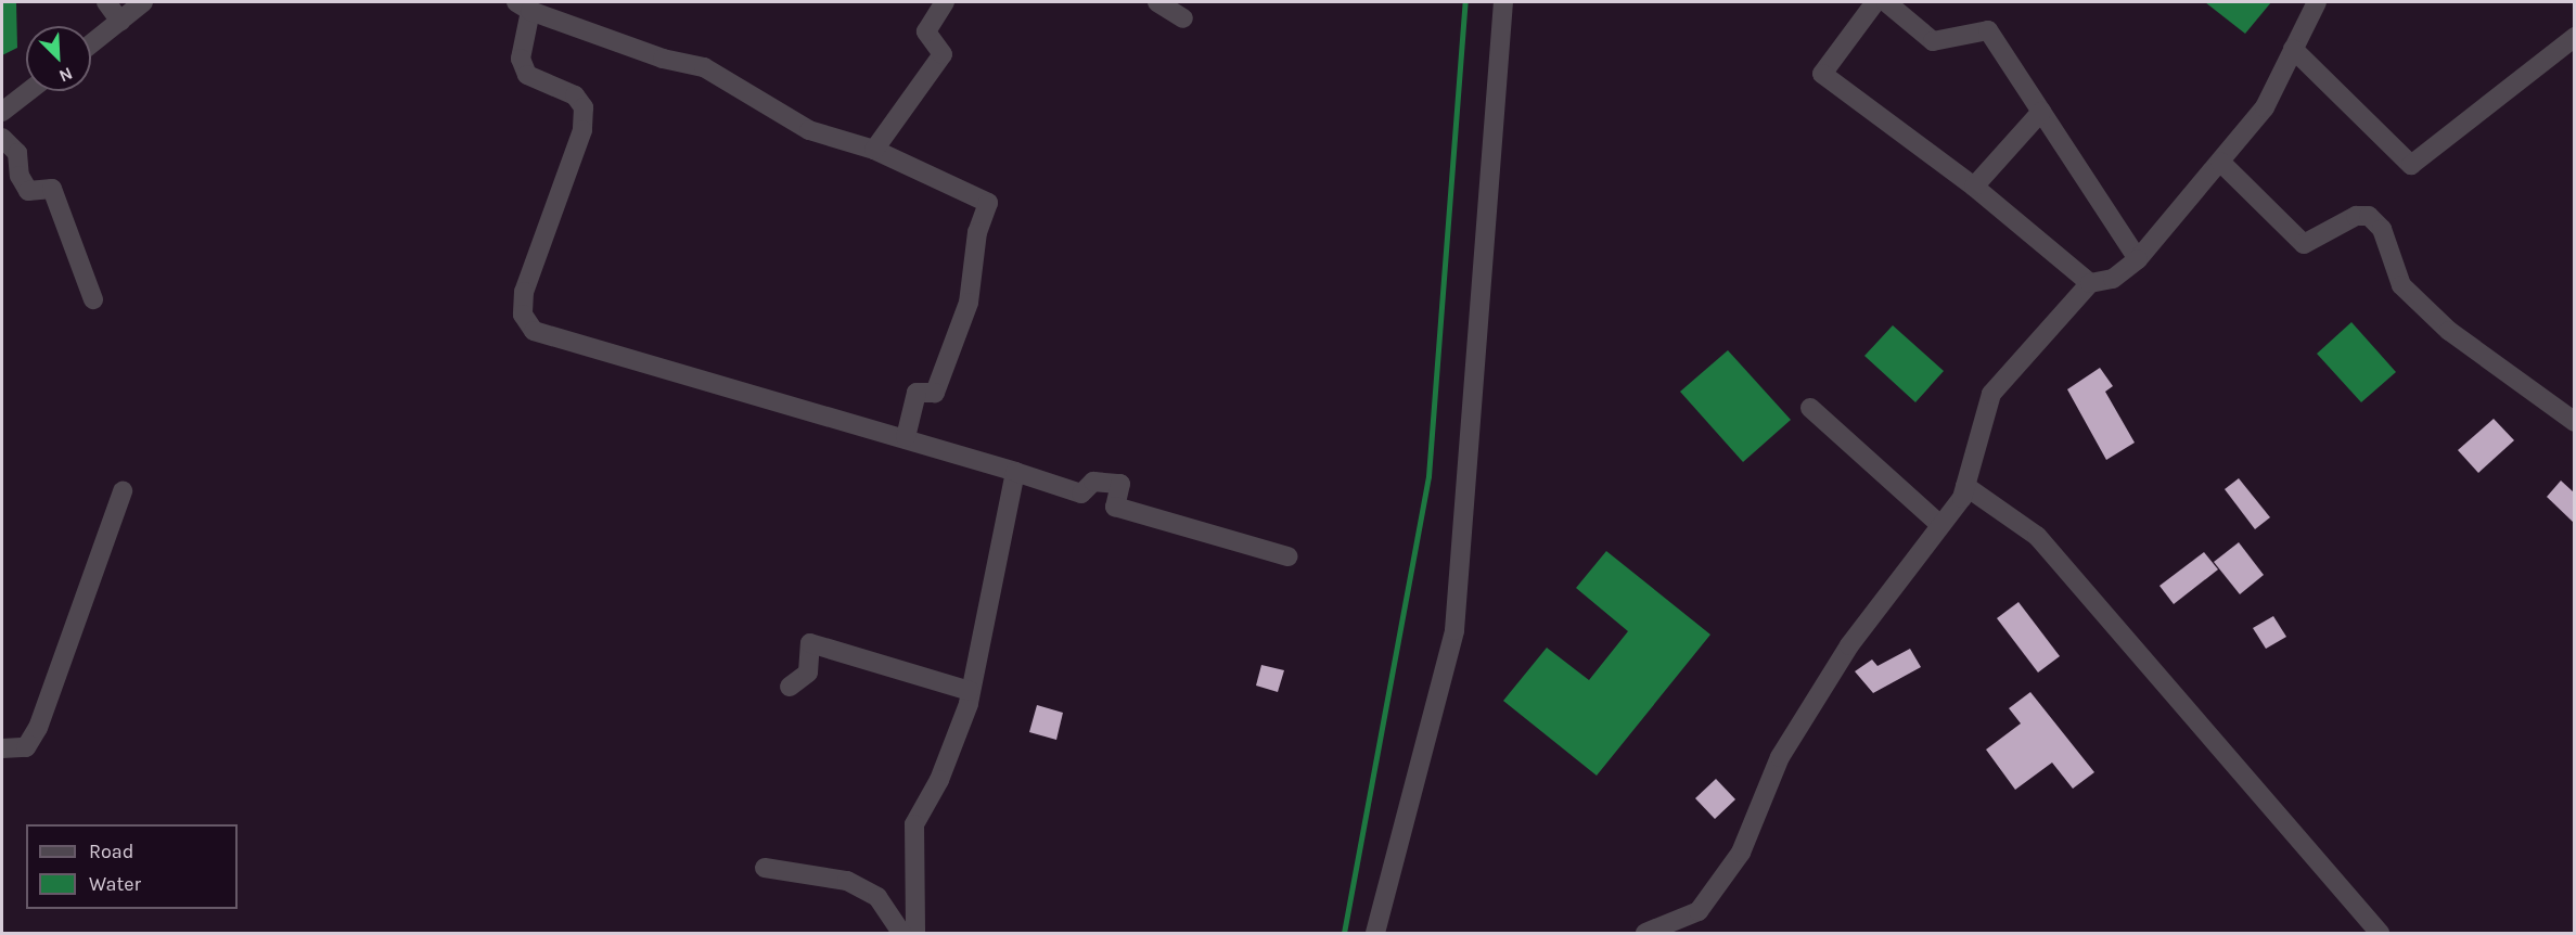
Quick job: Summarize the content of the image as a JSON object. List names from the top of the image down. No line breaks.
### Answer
{"legend":["Road","Water"],"north":"bottom right"}
